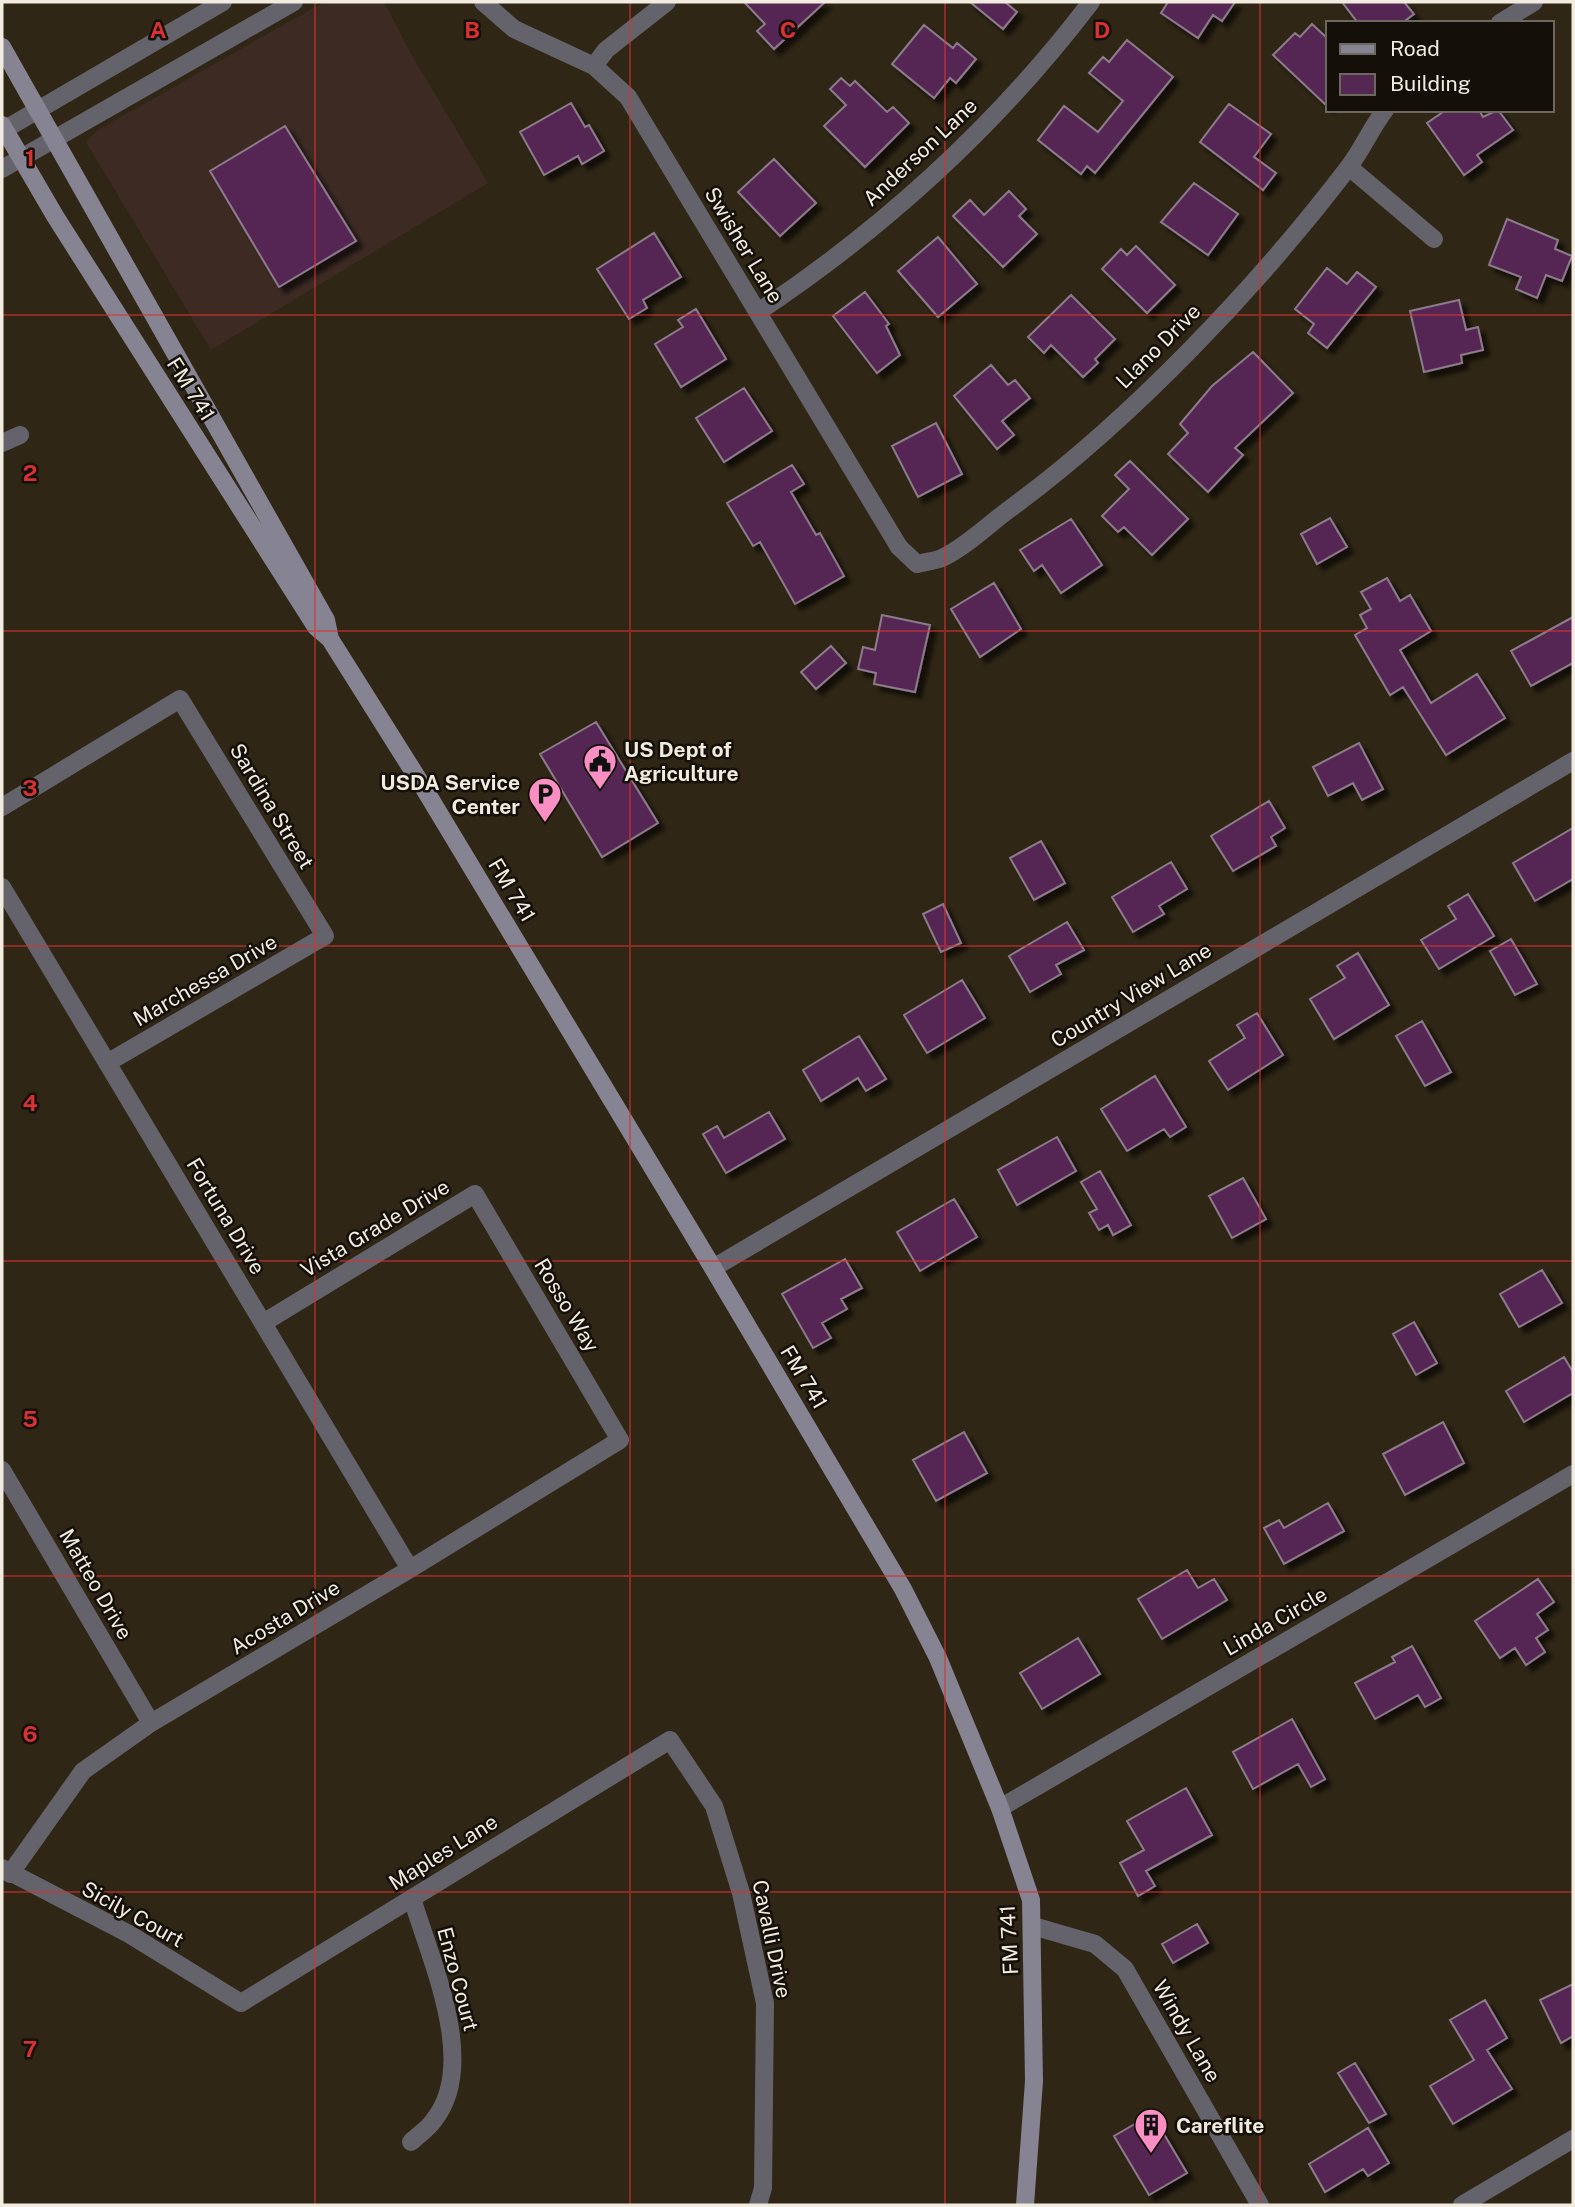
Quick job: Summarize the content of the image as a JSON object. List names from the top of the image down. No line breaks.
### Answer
{"streets":{"main road":["FM 741"],"street":["Anderson Lane","Swisher Lane","Llano Drive","Sardina Street","Marchessa Drive","Country View Lane","Fortuna Drive","Vista Grade Drive","Rosso Way","Matteo Drive","Acosta Drive","Linda Circle","Maples Lane","Sicily Court","Cavalli Drive","Enzo Court","Windy Lane"]},"crossings":[["Anderson Lane","Swisher Lane"],["Swisher Lane","Llano Drive"],["FM 741","Country View Lane"],["FM 741","Linda Circle"],["FM 741","Windy Lane"],["Sardina Street","Marchessa Drive"],["Marchessa Drive","Fortuna Drive"],["Fortuna Drive","Vista Grade Drive"],["Fortuna Drive","Acosta Drive"],["Vista Grade Drive","Rosso Way"],["Rosso Way","Acosta Drive"],["Matteo Drive","Acosta Drive"],["Acosta Drive","Sicily Court"],["Maples Lane","Sicily Court"],["Maples Lane","Cavalli Drive"],["Maples Lane","Enzo Court"]],"places":{"public building":["US Dept of Agriculture"],"parking":["USDA Service Center"],"building":["Careflite"]},"legend":["Road","Building"],"grid":{"columns":["A","B","C","D"],"rows":["1","2","3","4","5","6","7"]}}
